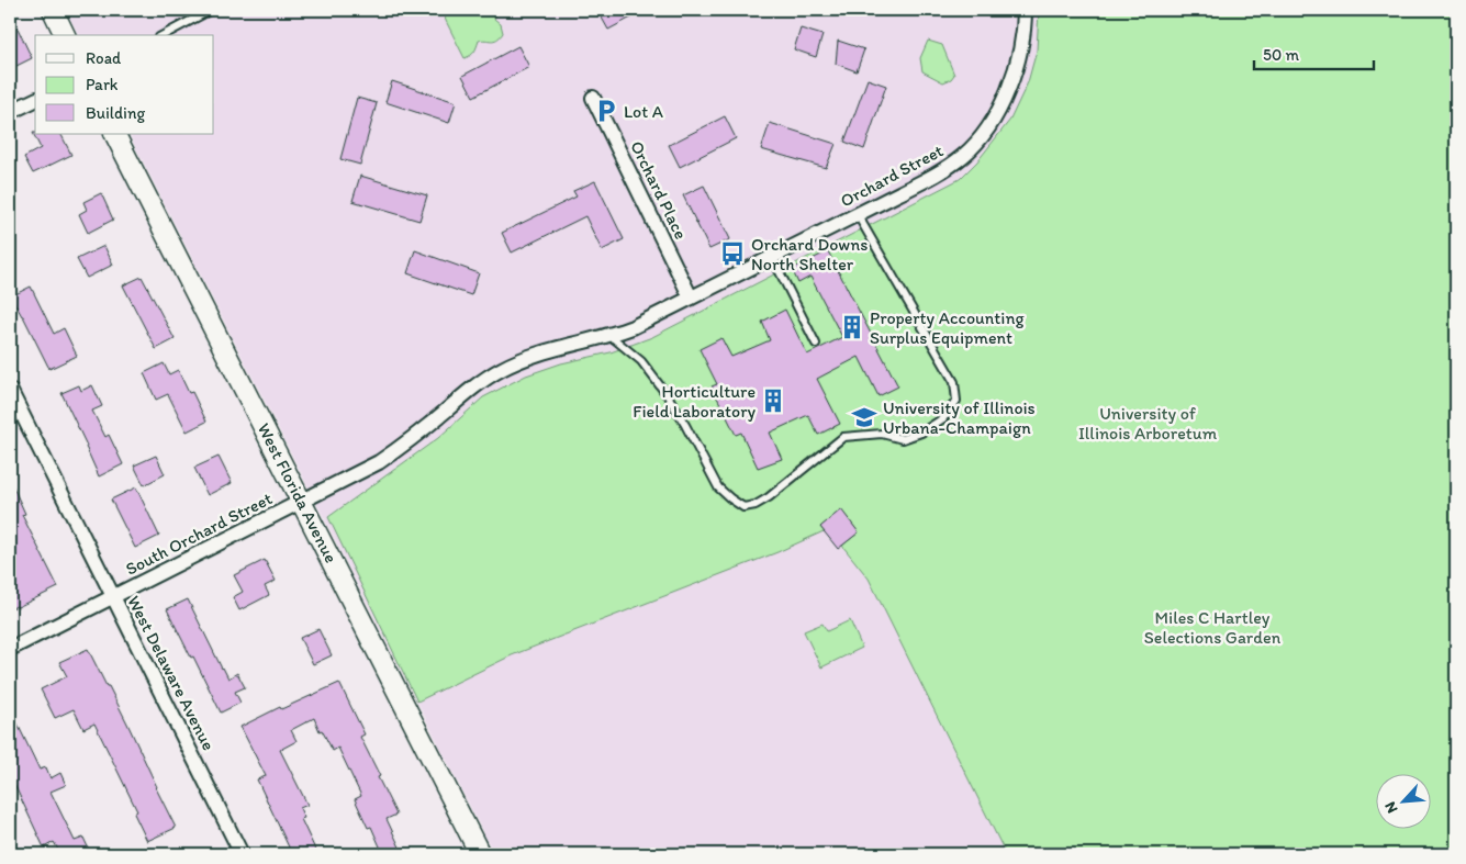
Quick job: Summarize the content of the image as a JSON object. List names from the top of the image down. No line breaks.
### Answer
{"streets":{"main road":["West Florida Avenue"],"street":["Orchard Street","Orchard Place","South Orchard Street","West Delaware Avenue"]},"crossings":[["Orchard Street","Orchard Place"],["Orchard Street","South Orchard Street"],["Orchard Place","South Orchard Street"],["West Florida Avenue","South Orchard Street"],["South Orchard Street","West Delaware Avenue"]],"parks":["University of Illinois Arboretum","Miles C Hartley Selections Garden"],"places":{"parking":["Lot A"],"bus stop":["Orchard Downs North Shelter"],"building":["Property Accounting Surplus Equipment","Horticulture Field Laboratory"],"school or university":["University of Illinois Urbana-Champaign"]},"legend":["Road","Park","Building"],"scale_bar":"50 m","north":"bottom left"}
